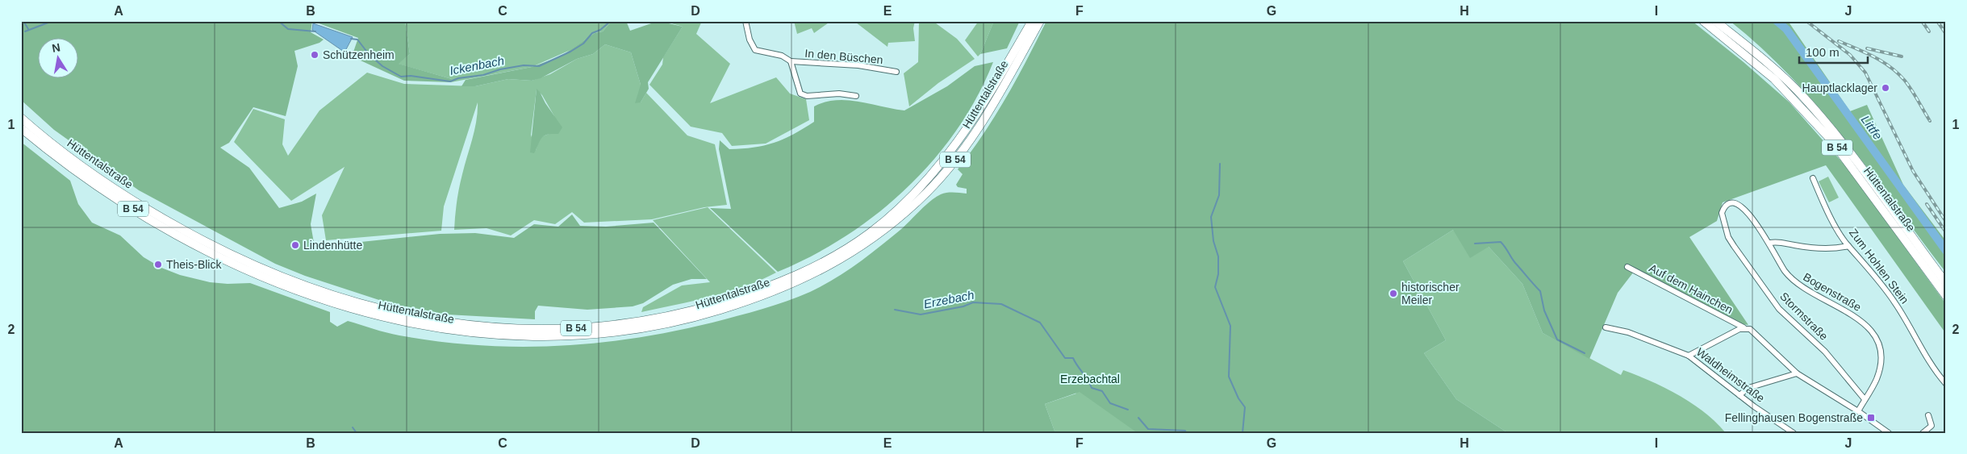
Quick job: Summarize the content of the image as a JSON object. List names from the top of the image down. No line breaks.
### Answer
{"streets":{"highway":["Hüttentalstraße","B 54"],"street":["In den Büschen","Zum Hohlen Stein","Auf dem Hainchen","Bogenstraße","Stormstraße","Waldheimstraße"]},"crossings":[["Auf dem Hainchen","Bogenstraße"],["Bogenstraße","Stormstraße"]],"water":["Ickenbach","Littfe","Erzebach"],"parks":["Erzebachtal"],"places":{"other":["Schützenheim","Hauptlacklager","Lindenhütte","Theis-Blick","historischer Meiler"],"transit":["Fellinghausen Bogenstraße"]},"scale_bar":"100 m","north":"top","grid":{"columns":["A","B","C","D","E","F","G","H","I","J"],"rows":["1","2"]}}
